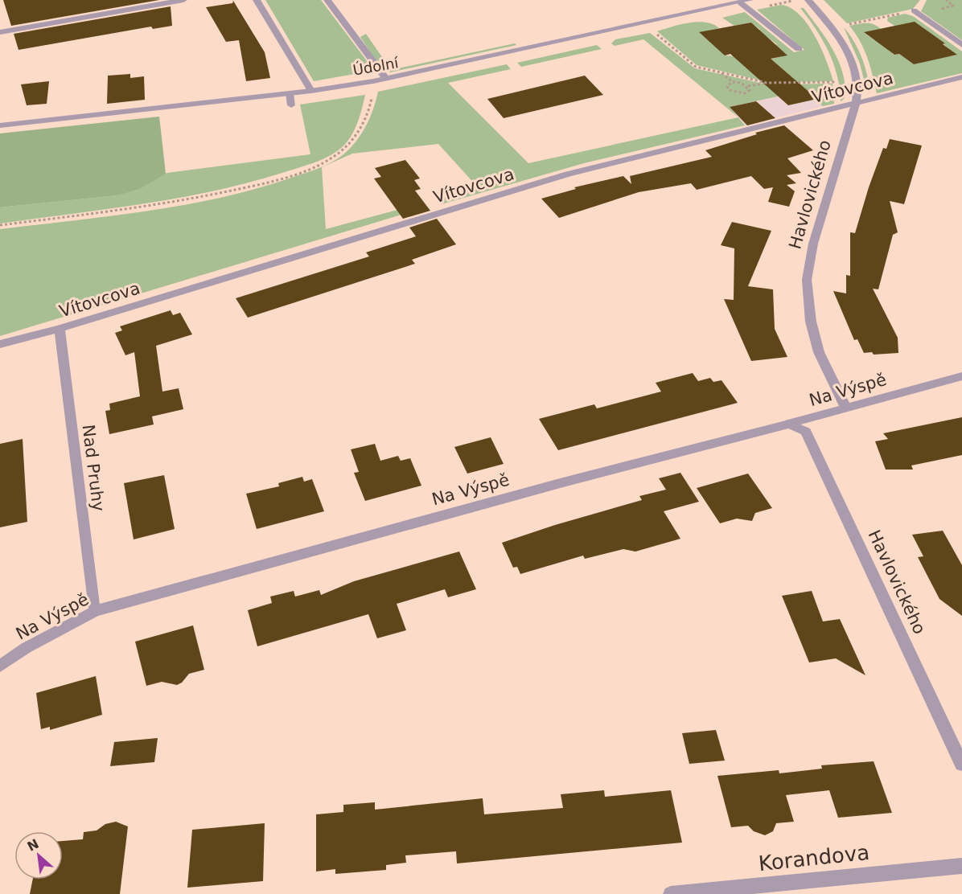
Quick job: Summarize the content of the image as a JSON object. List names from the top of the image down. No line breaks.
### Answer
{"streets":{"street":["Údolní","Vítovcova","Havlovického","Na Výspě","Nad Pruhy","Korandova"]},"crossings":[["Vítovcova","Havlovického"],["Vítovcova","Nad Pruhy"],["Havlovického","Na Výspě"],["Na Výspě","Nad Pruhy"]],"north":"top left"}
